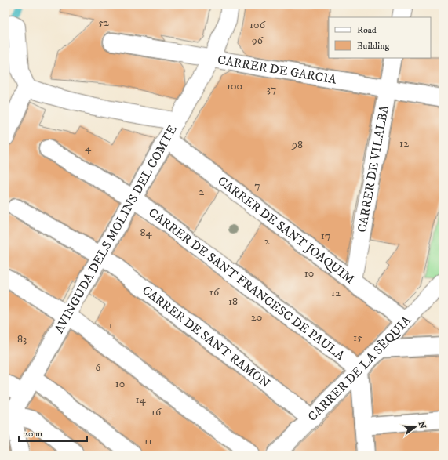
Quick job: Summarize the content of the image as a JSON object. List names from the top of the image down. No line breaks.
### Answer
{"streets":{"street":["CARRER DE GARCIA","CARRER DE VILALBA","AVINGUDA DELS MOLINS DEL COMTE","CARRER DE SANT JOAQUIM","CARRER DE SANT FRANCESC DE PAULA","CARRER DE SANT RAMON","CARRER DE LA SÈQUIA"]},"crossings":[["CARRER DE GARCIA","CARRER DE VILALBA"],["CARRER DE GARCIA","AVINGUDA DELS MOLINS DEL COMTE"],["CARRER DE VILALBA","CARRER DE SANT JOAQUIM"],["AVINGUDA DELS MOLINS DEL COMTE","CARRER DE SANT JOAQUIM"],["AVINGUDA DELS MOLINS DEL COMTE","CARRER DE SANT FRANCESC DE PAULA"],["AVINGUDA DELS MOLINS DEL COMTE","CARRER DE SANT RAMON"],["CARRER DE SANT JOAQUIM","CARRER DE LA SÈQUIA"],["CARRER DE SANT FRANCESC DE PAULA","CARRER DE LA SÈQUIA"],["CARRER DE SANT RAMON","CARRER DE LA SÈQUIA"]],"house_numbers":["52","106","96","100","37","12","98","4","7","2","84","17","2","10","16","12","18","20","1","15","83","6","10","14","16","11"],"legend":["Road","Building"],"scale_bar":"20 m","north":"right"}
